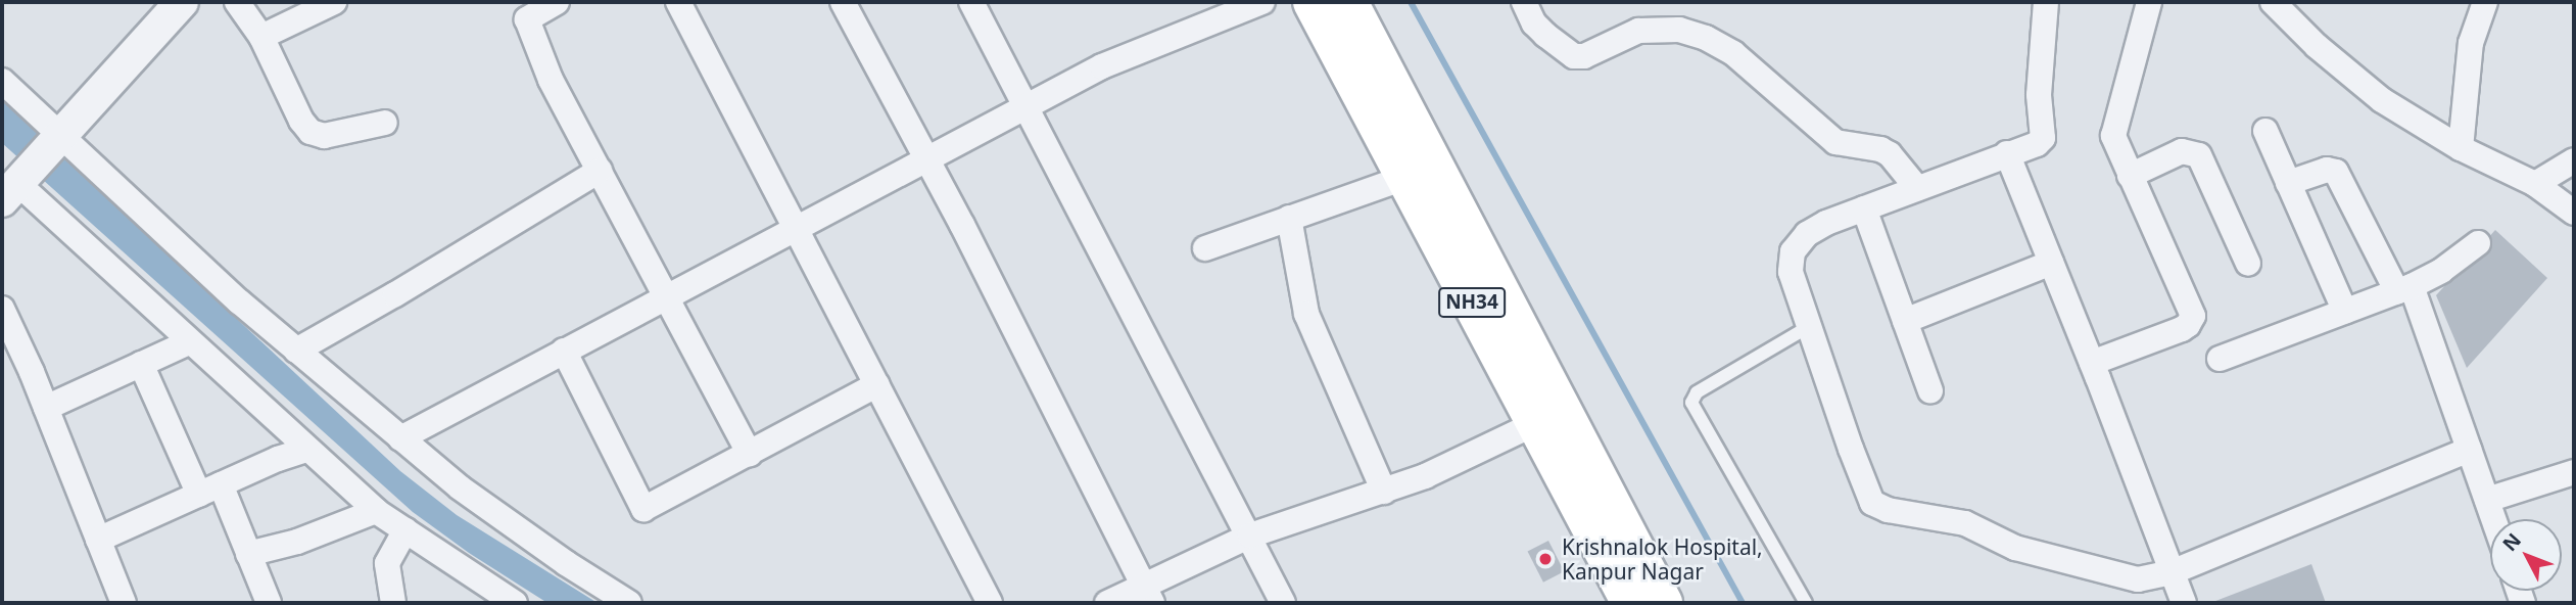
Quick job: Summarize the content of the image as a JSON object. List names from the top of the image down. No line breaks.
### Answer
{"streets":{"highway":["NH34"]},"places":["Krishnalok Hospital, Kanpur Nagar"],"north":"top left"}
